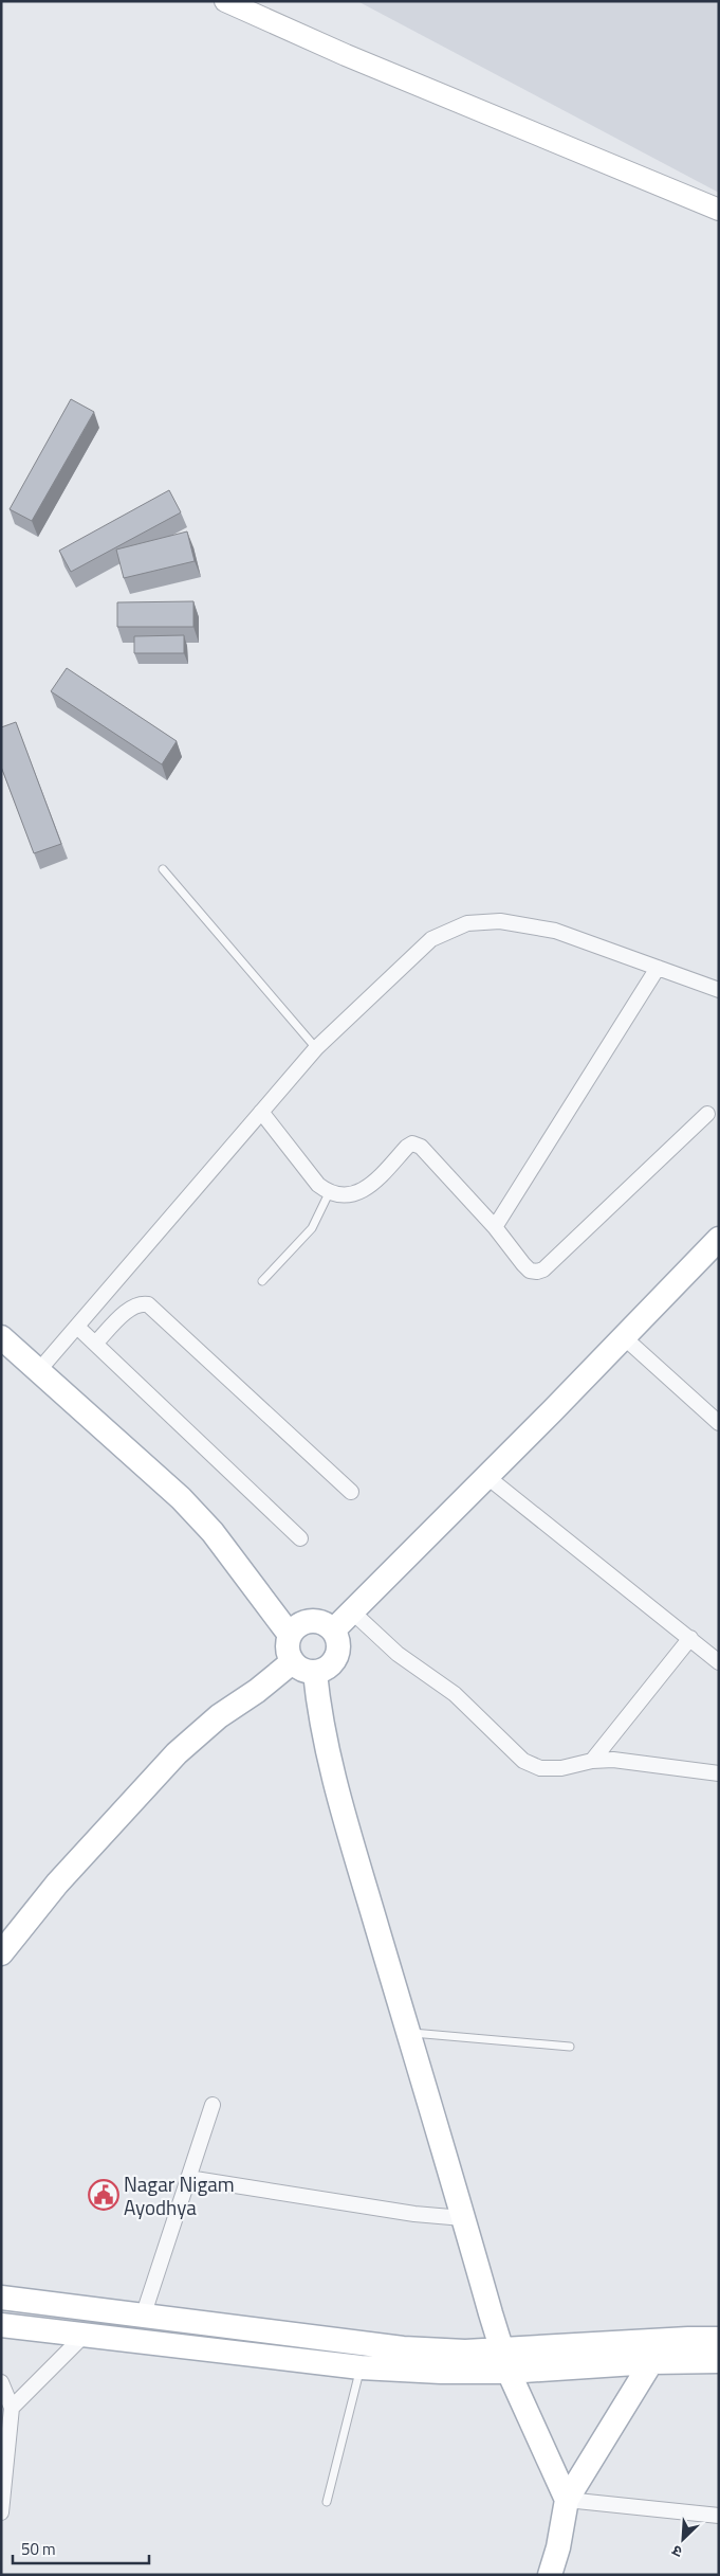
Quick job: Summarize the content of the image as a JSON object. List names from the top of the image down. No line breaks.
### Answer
{"places":{"public building":["Nagar Nigam Ayodhya"]},"scale_bar":"50 m","north":"bottom left"}
